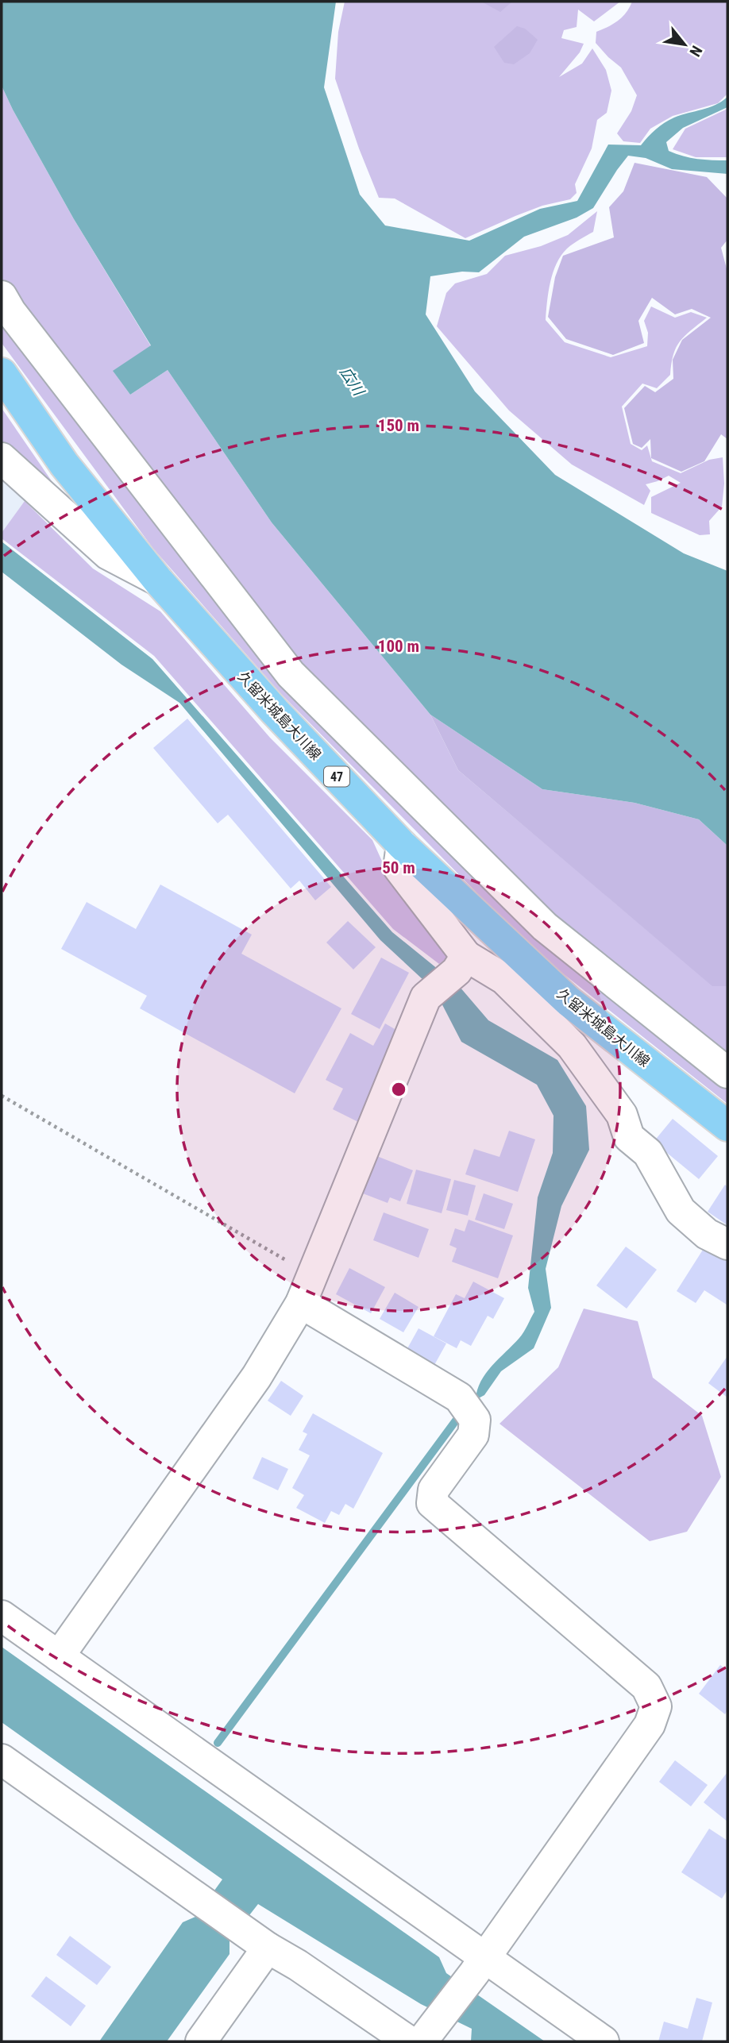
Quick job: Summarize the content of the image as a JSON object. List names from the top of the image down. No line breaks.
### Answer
{"streets":{"main road":["久留米城島大川線","47"]},"water":["広川"],"north":"bottom right","rings":["150 m","100 m","50 m"]}
